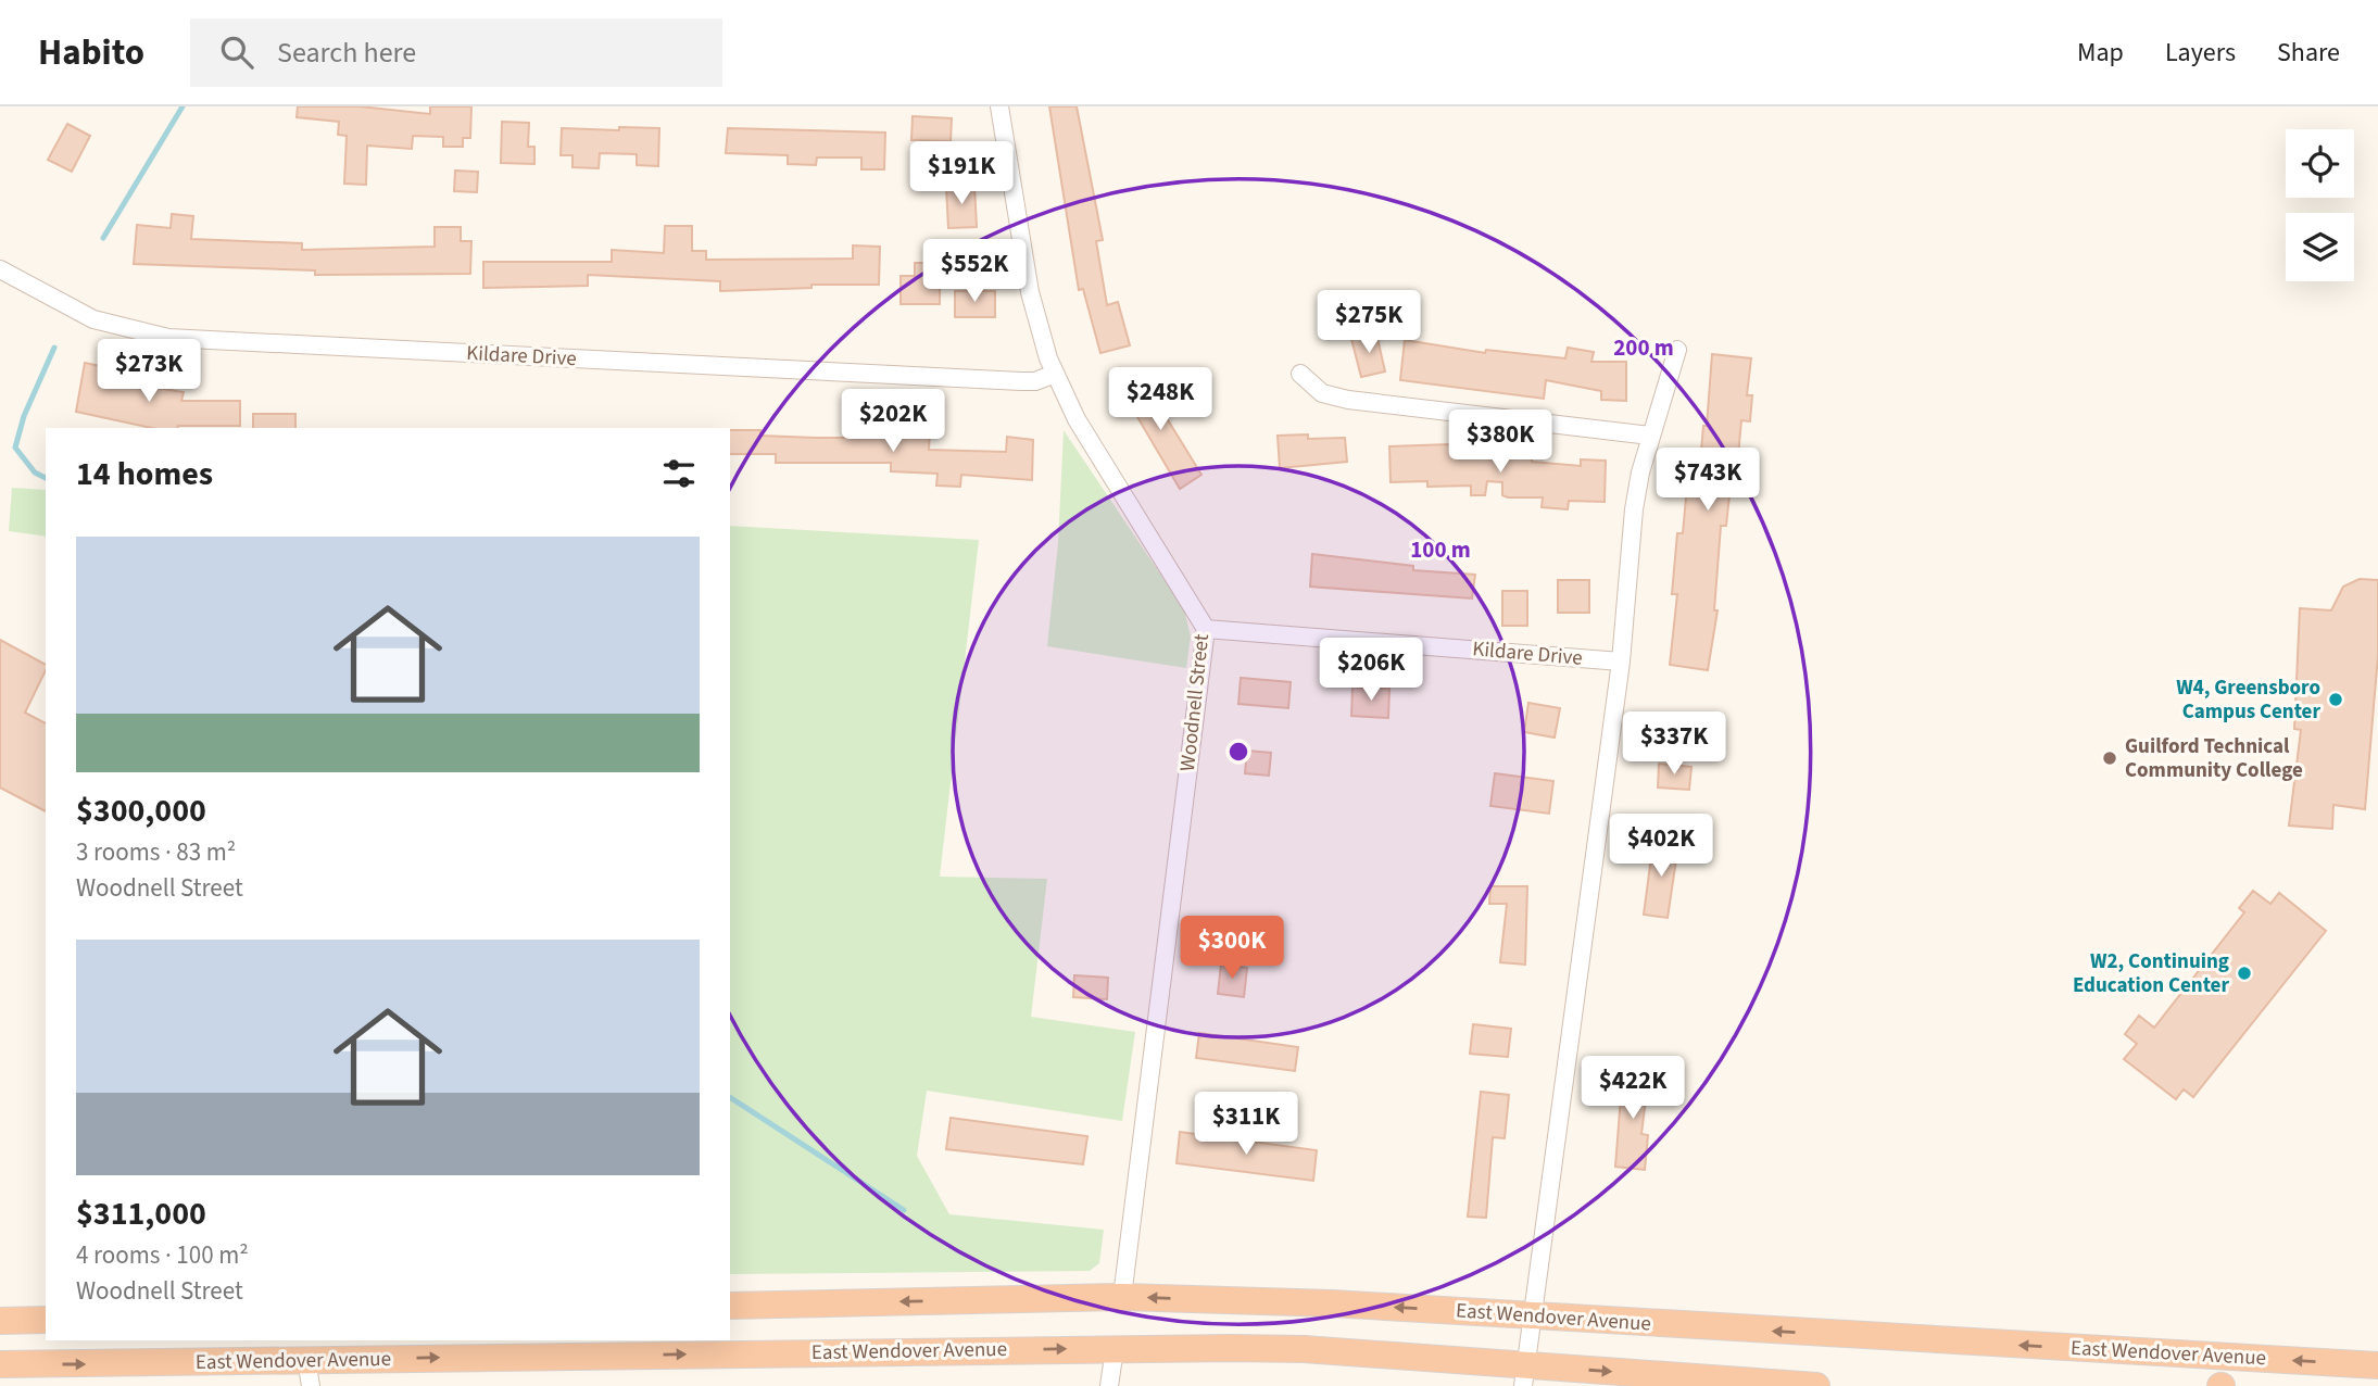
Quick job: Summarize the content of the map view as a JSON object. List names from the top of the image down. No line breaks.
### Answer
{"streets":{"highway":["East Wendover Avenue"],"street":["Kildare Drive","Woodnell Street"]},"crossings":[["Kildare Drive","Woodnell Street"],["Woodnell Street","East Wendover Avenue"]],"places":["W4, Greensboro Campus Center","Guilford Technical Community College","W2, Continuing Education Center"],"page":{"header":"Habito","search":"Search here","nav":["Map","Layers","Share"],"price":["$191K","$552K","$275K","$273K","$248K","$202K","$380K","$743K","$206K","$337K","$402K","$300K","$422K","$311K"],"heading":"14 homes","list":[{"name":"$300,000","note":"3 rooms · 83 m² · Woodnell Street"},{"name":"$311,000","note":"4 rooms · 100 m² · Woodnell Street"}]},"rings":["200 m","100 m"]}
